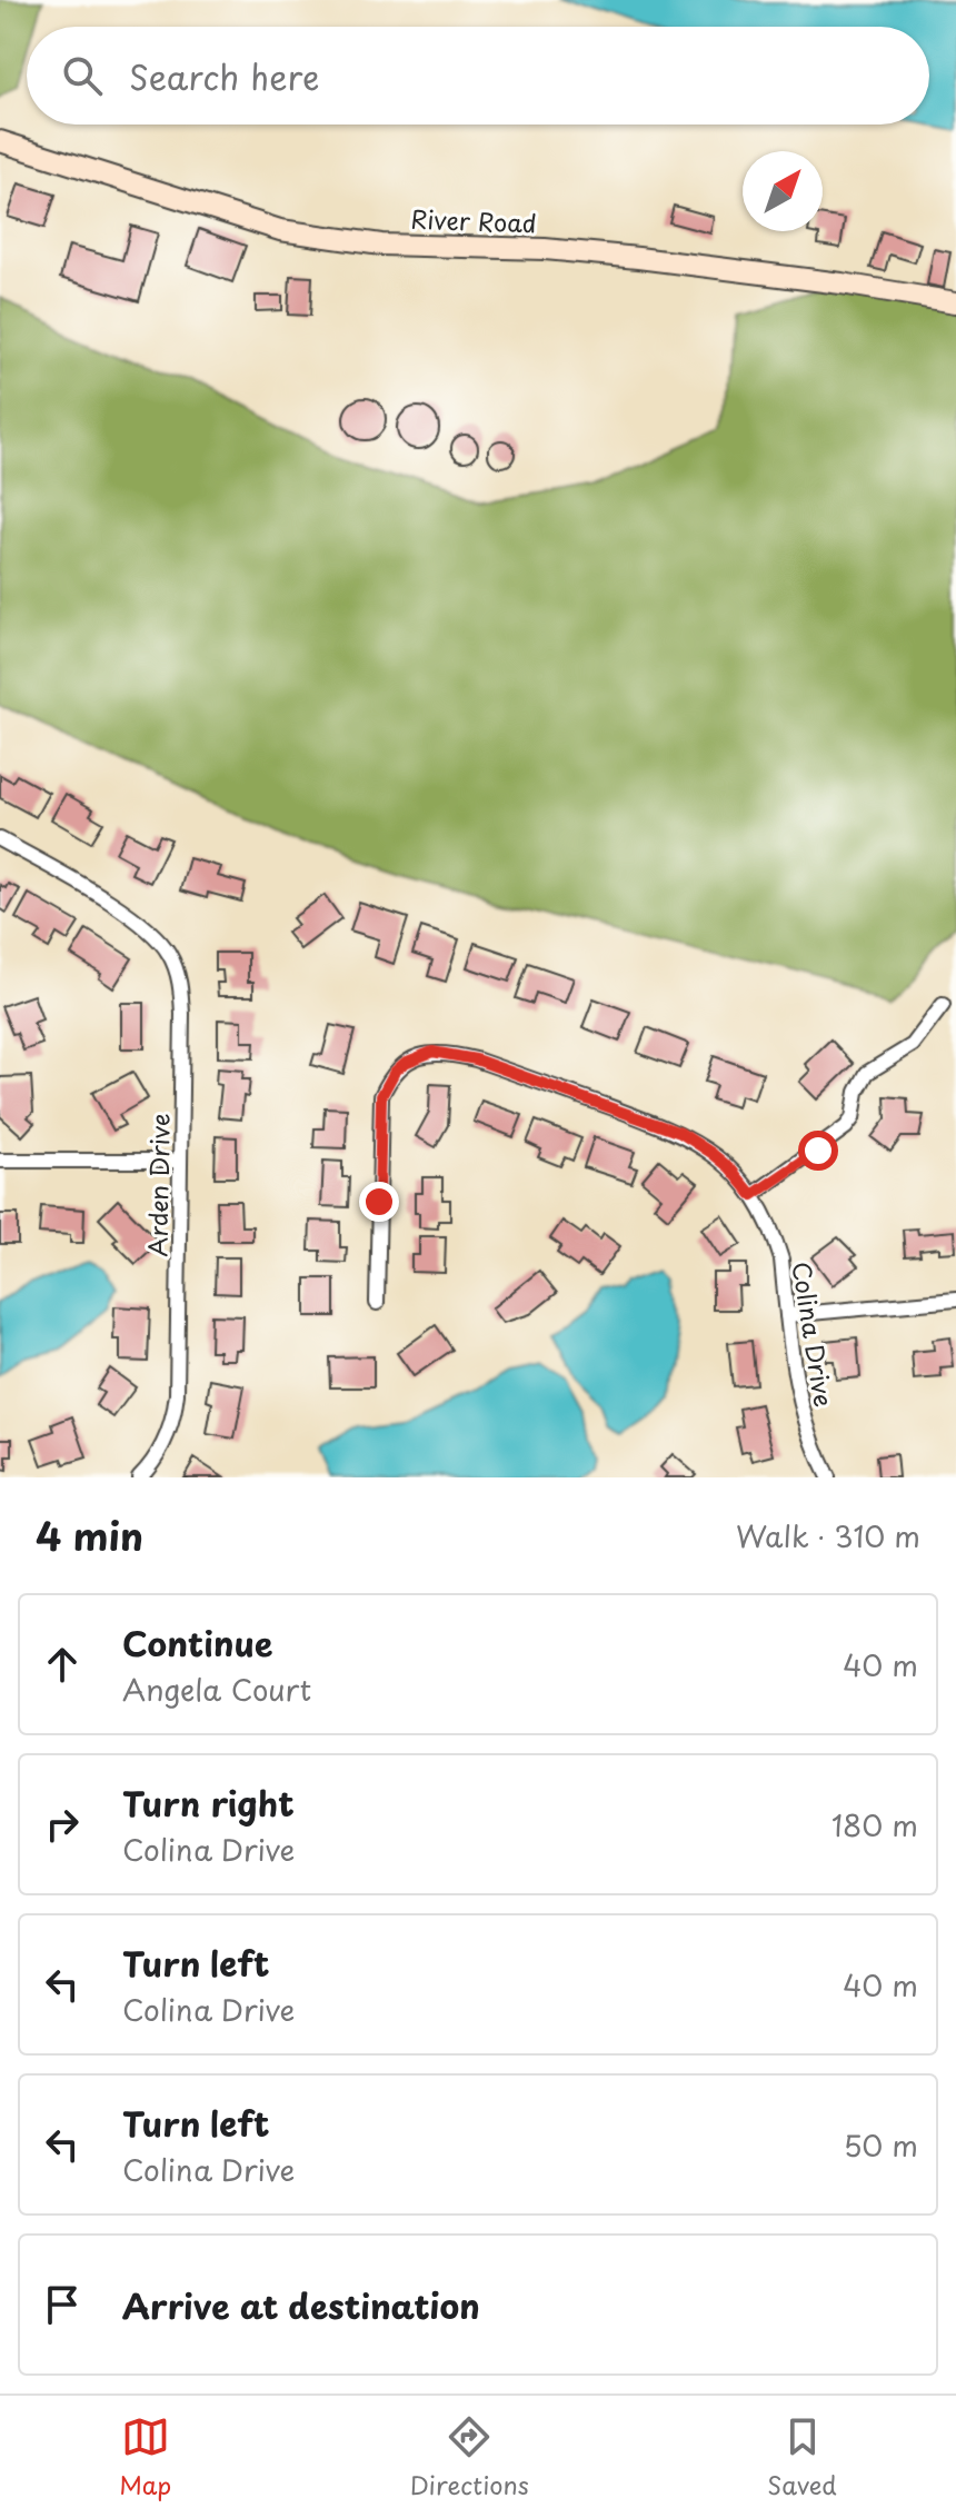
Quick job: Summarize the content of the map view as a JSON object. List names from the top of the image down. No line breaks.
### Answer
{"streets":{"main road":["River Road"],"street":["Arden Drive","Colina Drive"]},"north":"top right","page":{"search":"Search here","heading":["4 min","Walk · 310 m"],"list":[["Continue","Angela Court","40 m"],["Turn right","Colina Drive","180 m"],["Turn left","Colina Drive","40 m"],["Turn left","Colina Drive","50 m"],"Arrive at destination"],"nav":["Map","Directions","Saved"]}}
